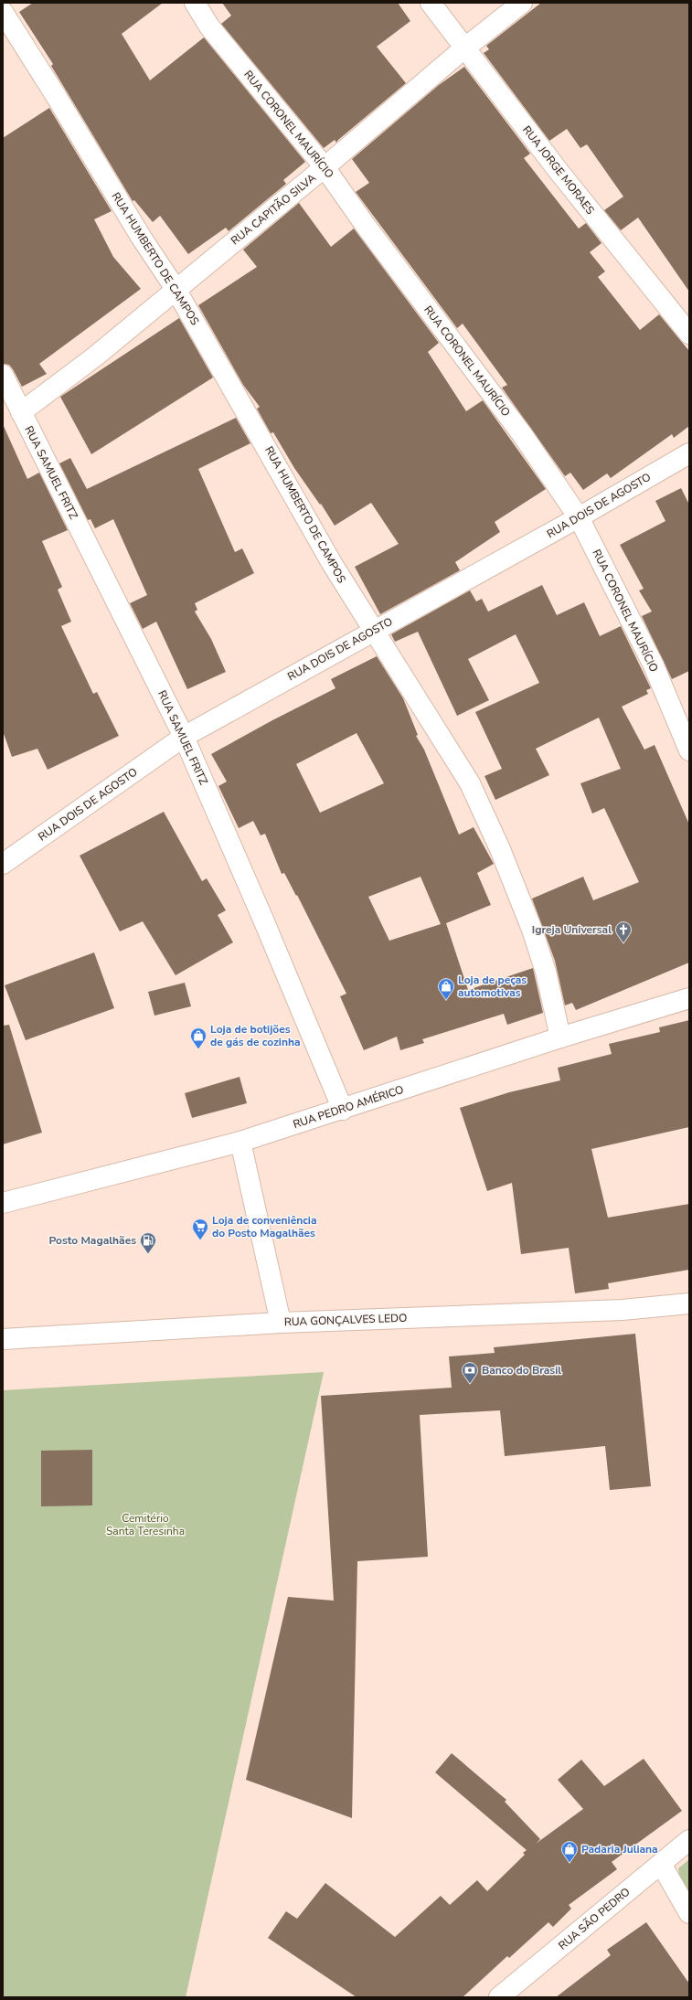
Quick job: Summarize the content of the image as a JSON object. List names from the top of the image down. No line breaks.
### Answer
{"streets":{"street":["RUA CORONEL MAURÍCIO","RUA JORGE MORAES","RUA CAPITÃO SILVA","RUA HUMBERTO DE CAMPOS","RUA SAMUEL FRITZ","RUA DOIS DE AGOSTO","RUA PEDRO AMÉRICO","RUA GONÇALVES LEDO","RUA SÃO PEDRO"]},"crossings":[["RUA CORONEL MAURÍCIO","RUA CAPITÃO SILVA"],["RUA CORONEL MAURÍCIO","RUA DOIS DE AGOSTO"],["RUA JORGE MORAES","RUA CAPITÃO SILVA"],["RUA CAPITÃO SILVA","RUA HUMBERTO DE CAMPOS"],["RUA CAPITÃO SILVA","RUA SAMUEL FRITZ"],["RUA HUMBERTO DE CAMPOS","RUA DOIS DE AGOSTO"],["RUA HUMBERTO DE CAMPOS","RUA PEDRO AMÉRICO"],["RUA SAMUEL FRITZ","RUA DOIS DE AGOSTO"],["RUA SAMUEL FRITZ","RUA PEDRO AMÉRICO"]],"parks":["Cemitério Santa Teresinha"],"places":{"church":["Igreja Universal"],"shop":["Loja de peças automotivas","Loja de botijões de gás de cozinha","Padaria Juliana"],"supermarket":["Loja de conveniência do Posto Magalhães"],"fuel station":["Posto Magalhães"],"bank":["Banco do Brasil"]}}
